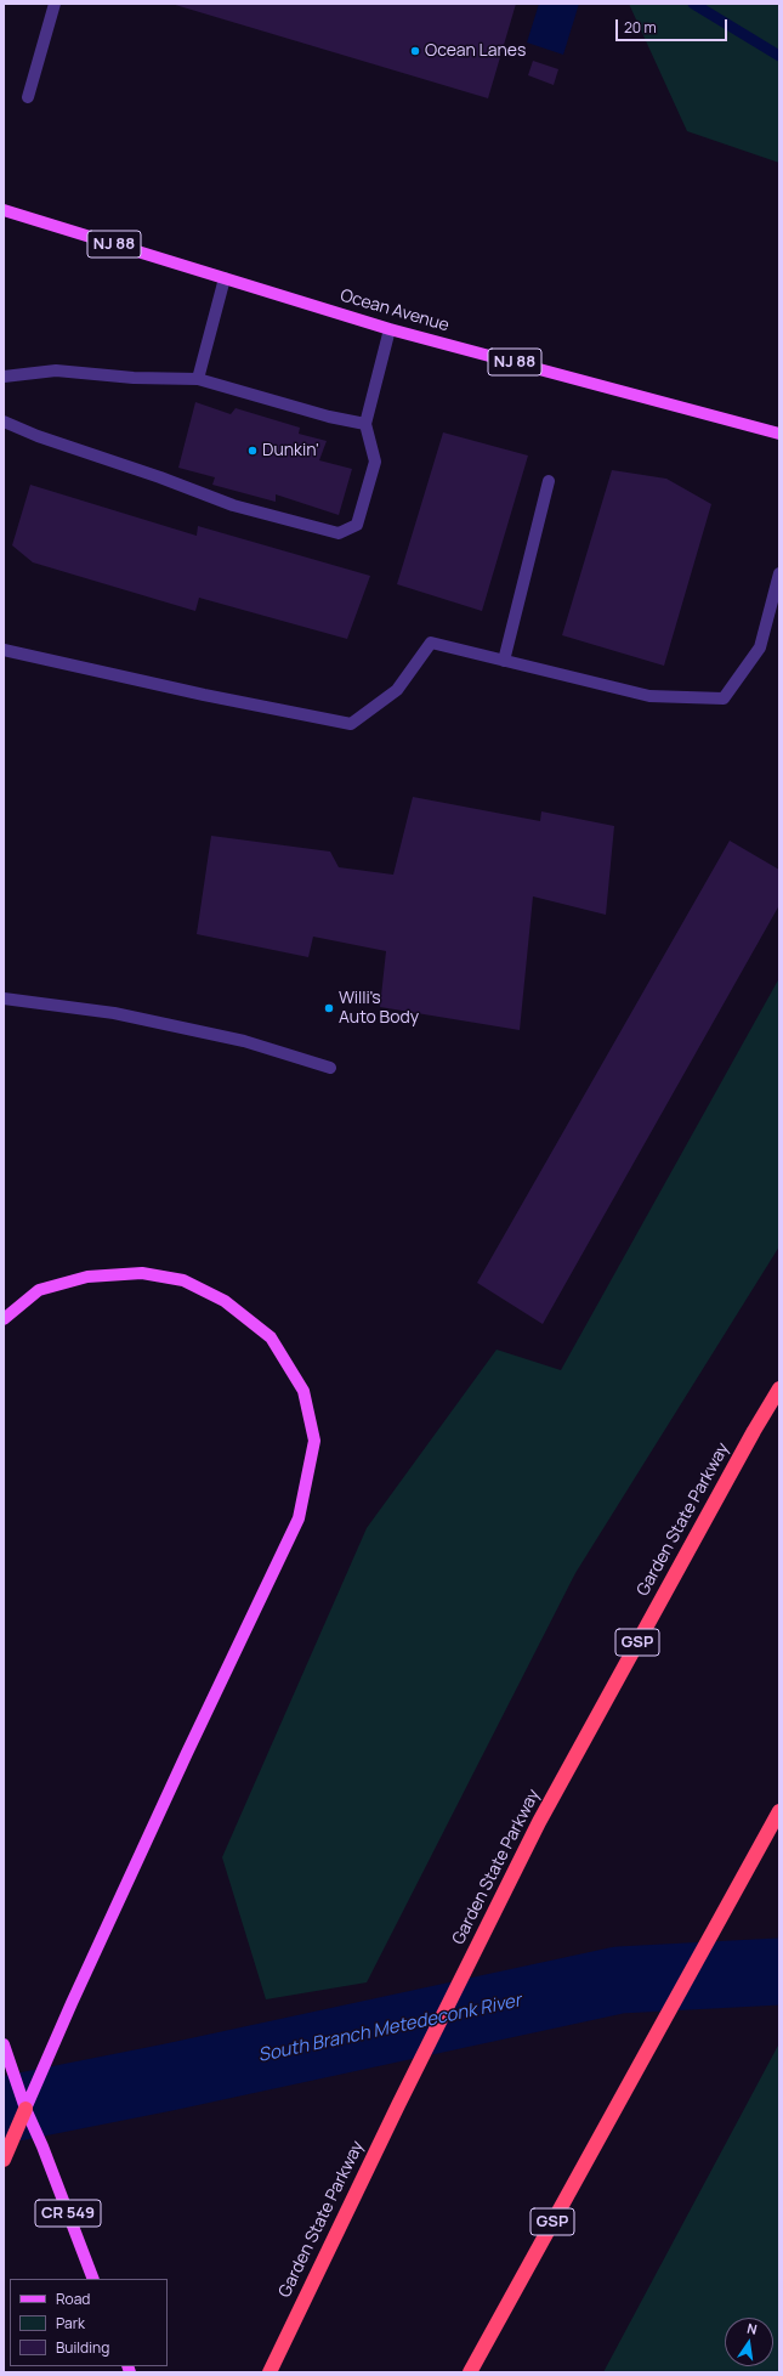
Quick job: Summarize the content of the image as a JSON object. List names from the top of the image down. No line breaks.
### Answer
{"streets":{"highway":["Garden State Parkway","GSP"],"main road":["NJ 88","Ocean Avenue","CR 549"]},"water":["South Branch Metedeconk River"],"places":["Ocean Lanes","Dunkin'","Willi's Auto Body"],"legend":["Road","Park","Building"],"scale_bar":"20 m","north":"top"}
